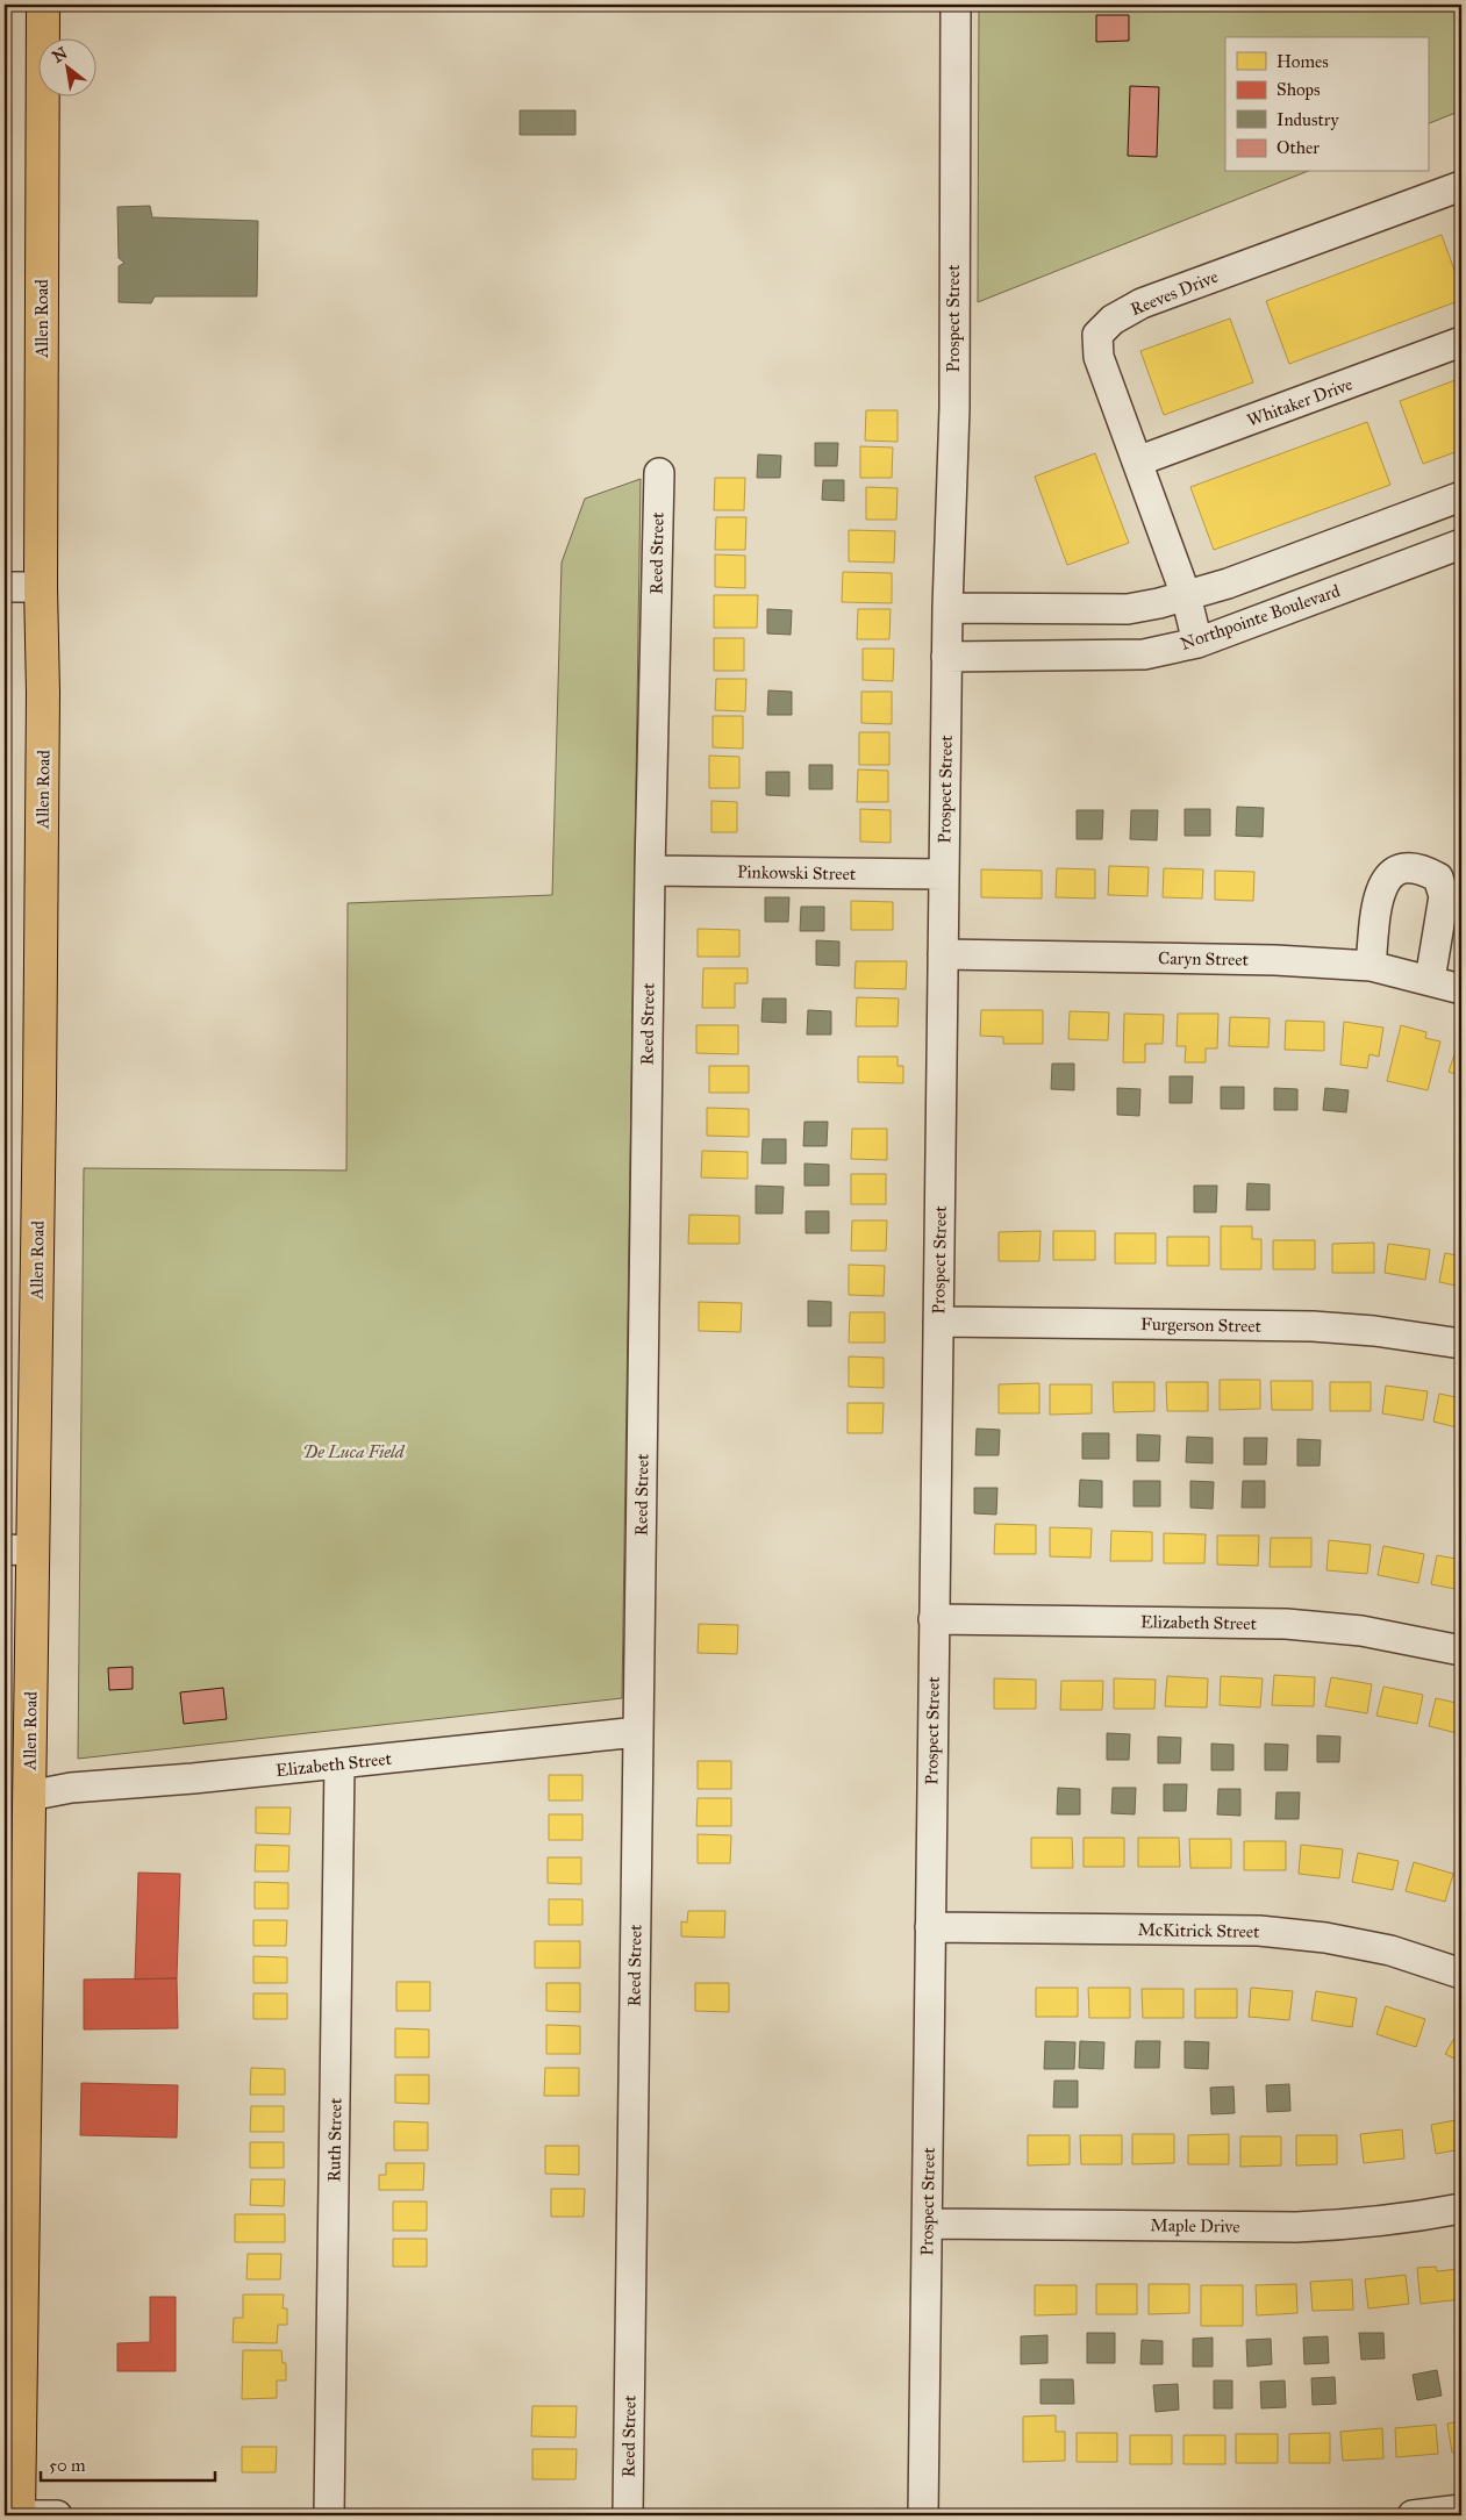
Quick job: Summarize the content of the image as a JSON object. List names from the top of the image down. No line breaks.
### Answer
{"streets":{"main road":["Allen Road"],"street":["Reeves Drive","Prospect Street","Whitaker Drive","Reed Street","Northpointe Boulevard","Pinkowski Street","Caryn Street","Furgerson Street","Elizabeth Street","McKitrick Street","Ruth Street","Maple Drive"]},"crossings":[["Reeves Drive","Whitaker Drive"],["Reeves Drive","Northpointe Boulevard"],["Allen Road","Elizabeth Street"],["Prospect Street","Northpointe Boulevard"],["Prospect Street","Pinkowski Street"],["Prospect Street","Caryn Street"],["Prospect Street","Furgerson Street"],["Prospect Street","Elizabeth Street"],["Prospect Street","McKitrick Street"],["Prospect Street","Maple Drive"],["Reed Street","Pinkowski Street"],["Reed Street","Elizabeth Street"],["Elizabeth Street","Ruth Street"]],"parks":["De Luca Field"],"legend":["Homes","Shops","Industry","Other"],"scale_bar":"50 m","north":"top left"}
